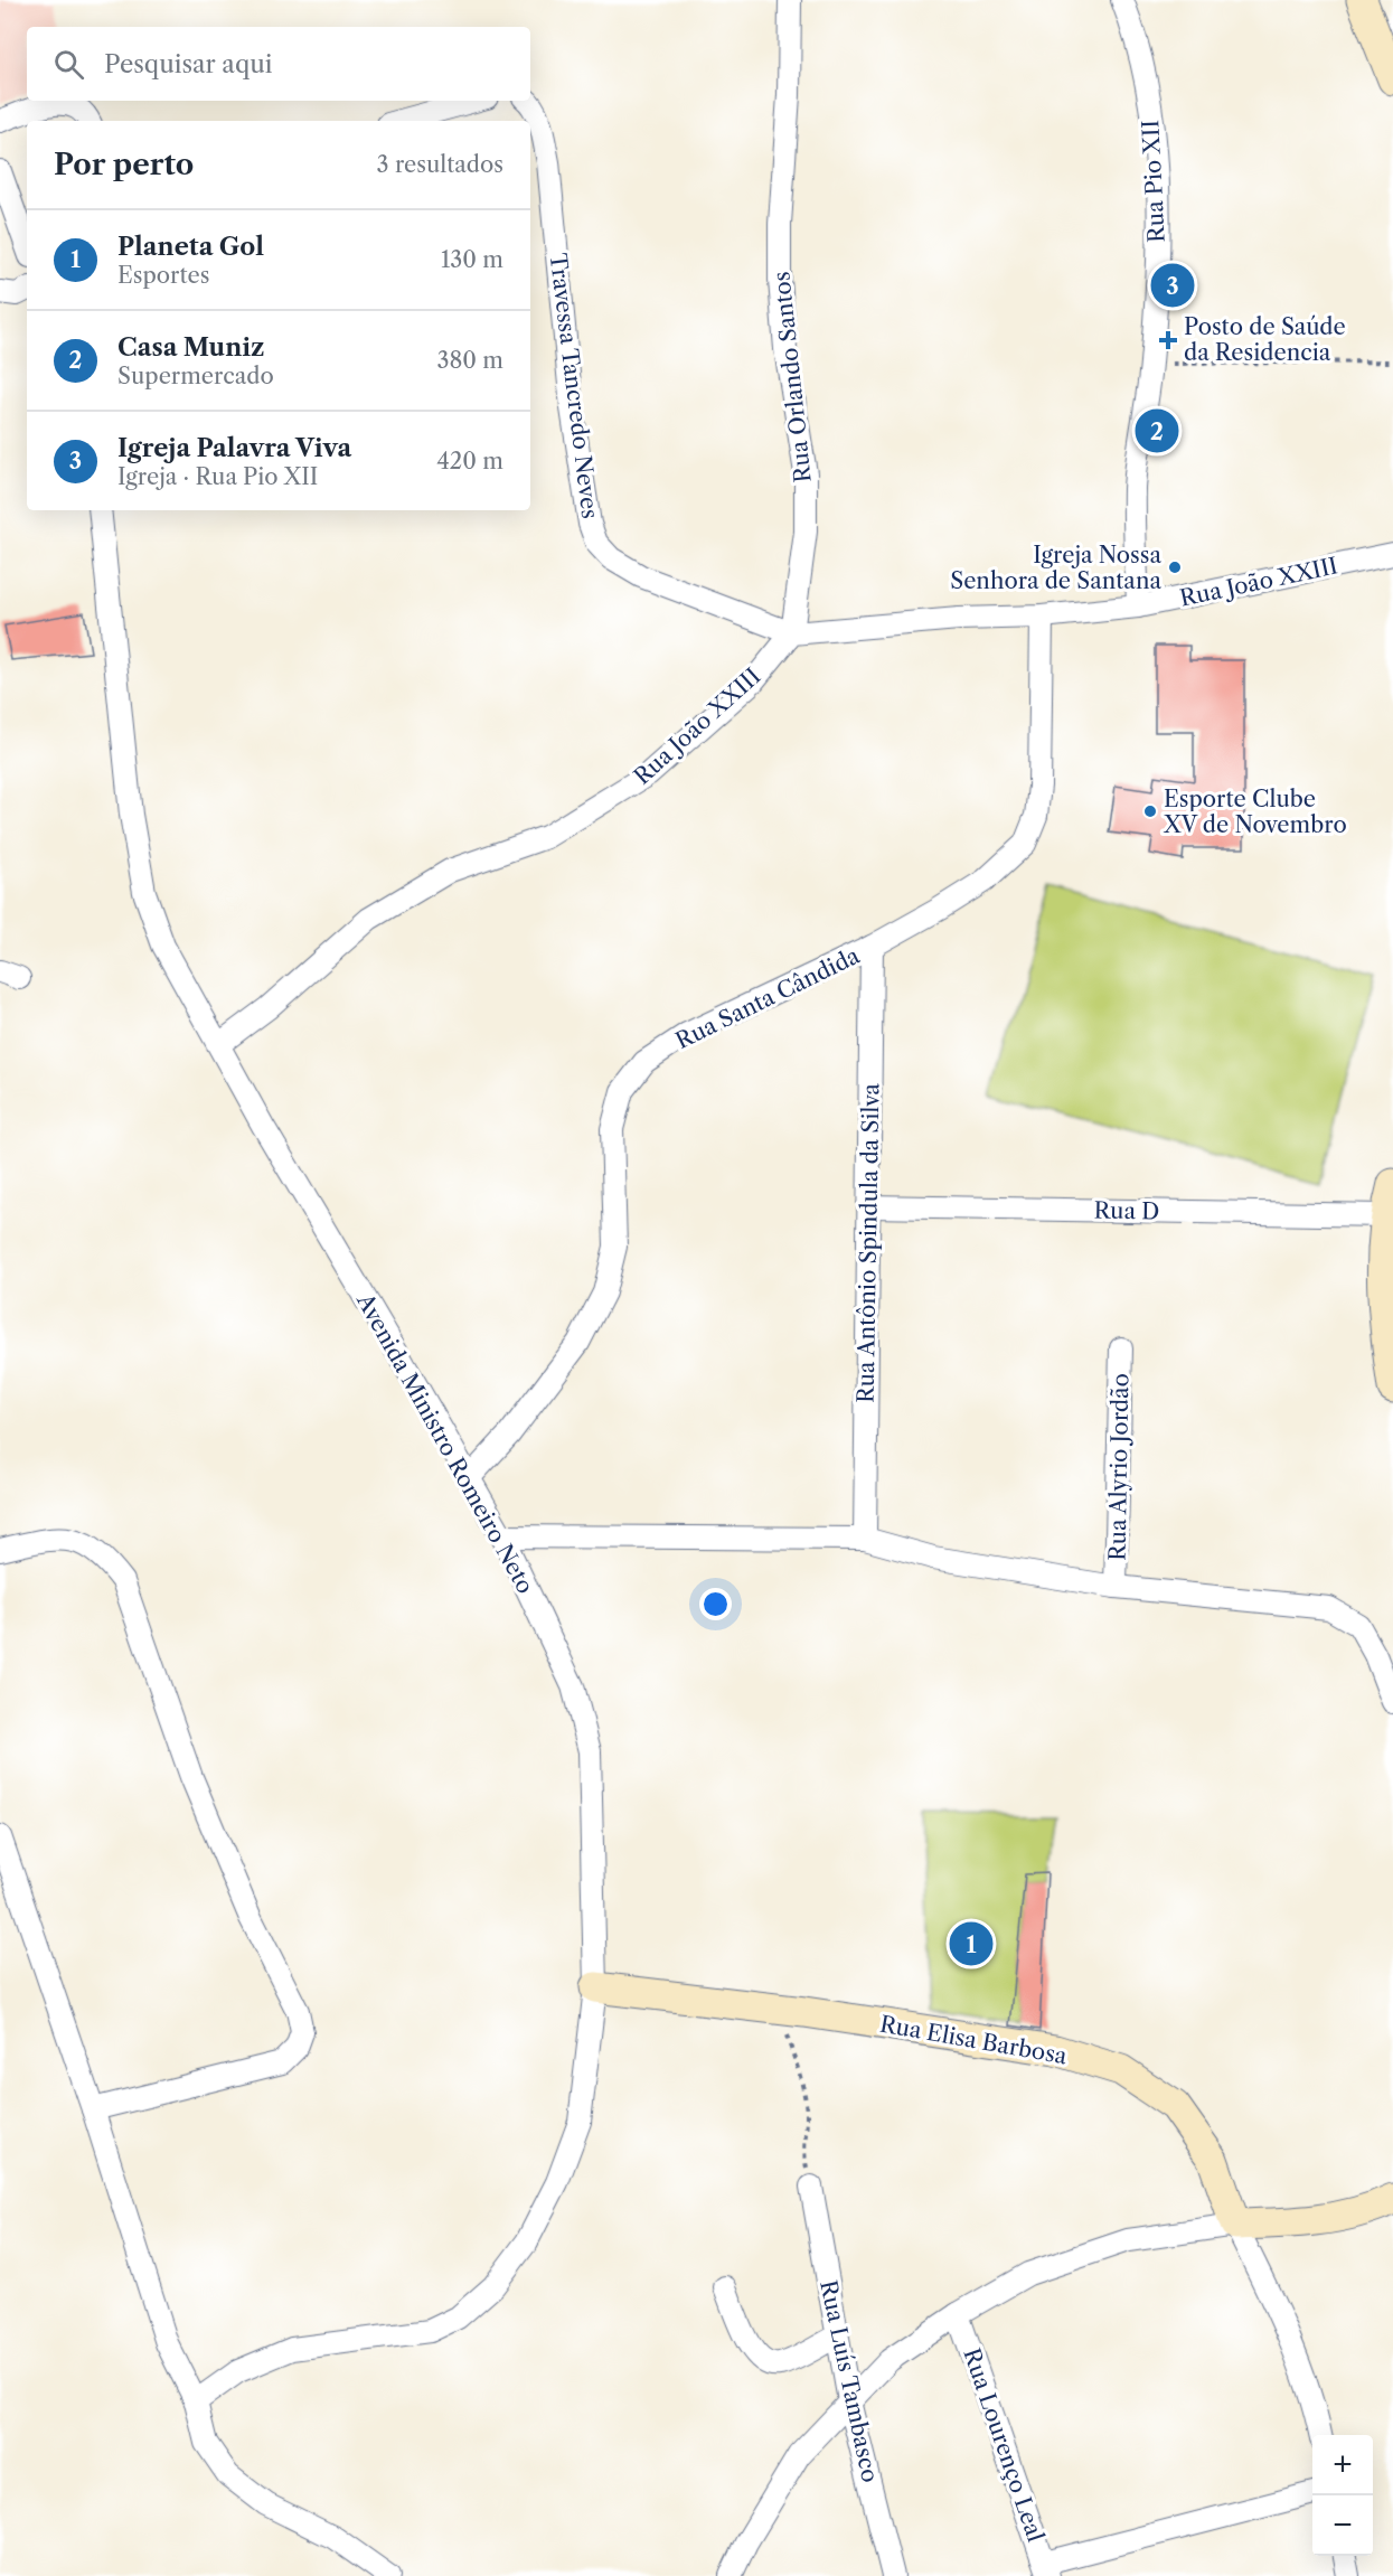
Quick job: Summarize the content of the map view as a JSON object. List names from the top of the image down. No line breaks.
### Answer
{"streets":{"street":["Rua Pio XII","Rua Orlando Santos","Travessa Tancredo Neves","Rua João XXIII","Rua Santa Cândida","Rua D","Rua Antônio Spindula da Silva","Avenida Ministro Romeiro Neto","Rua Alyrio Jordão","Rua Elisa Barbosa","Rua Luís Tambasco","Rua Lourenço Leal"]},"crossings":[["Rua Pio XII","Rua João XXIII"],["Rua Orlando Santos","Travessa Tancredo Neves"],["Rua Orlando Santos","Rua João XXIII"],["Travessa Tancredo Neves","Rua João XXIII"],["Rua João XXIII","Rua Santa Cândida"],["Rua João XXIII","Avenida Ministro Romeiro Neto"],["Rua Santa Cândida","Rua Antônio Spindula da Silva"],["Rua Santa Cândida","Avenida Ministro Romeiro Neto"],["Rua D","Rua Antônio Spindula da Silva"],["Avenida Ministro Romeiro Neto","Rua Elisa Barbosa"]],"places":{"health":["Posto de Saúde da Residencia"],"other":["Igreja Nossa Senhora de Santana","Esporte Clube XV de Novembro"]},"page":{"search":"Pesquisar aqui","heading":["Por perto","3 resultados"],"list":[{"mark":"1","name":"Planeta Gol","note":"Esportes","value":"130 m"},{"mark":"2","name":"Casa Muniz","note":"Supermercado","value":"380 m"},{"mark":"3","name":"Igreja Palavra Viva","note":"Igreja · Rua Pio XII","value":"420 m"}],"pins":["3","2","1"],"map_buttons":["+","−"]}}
